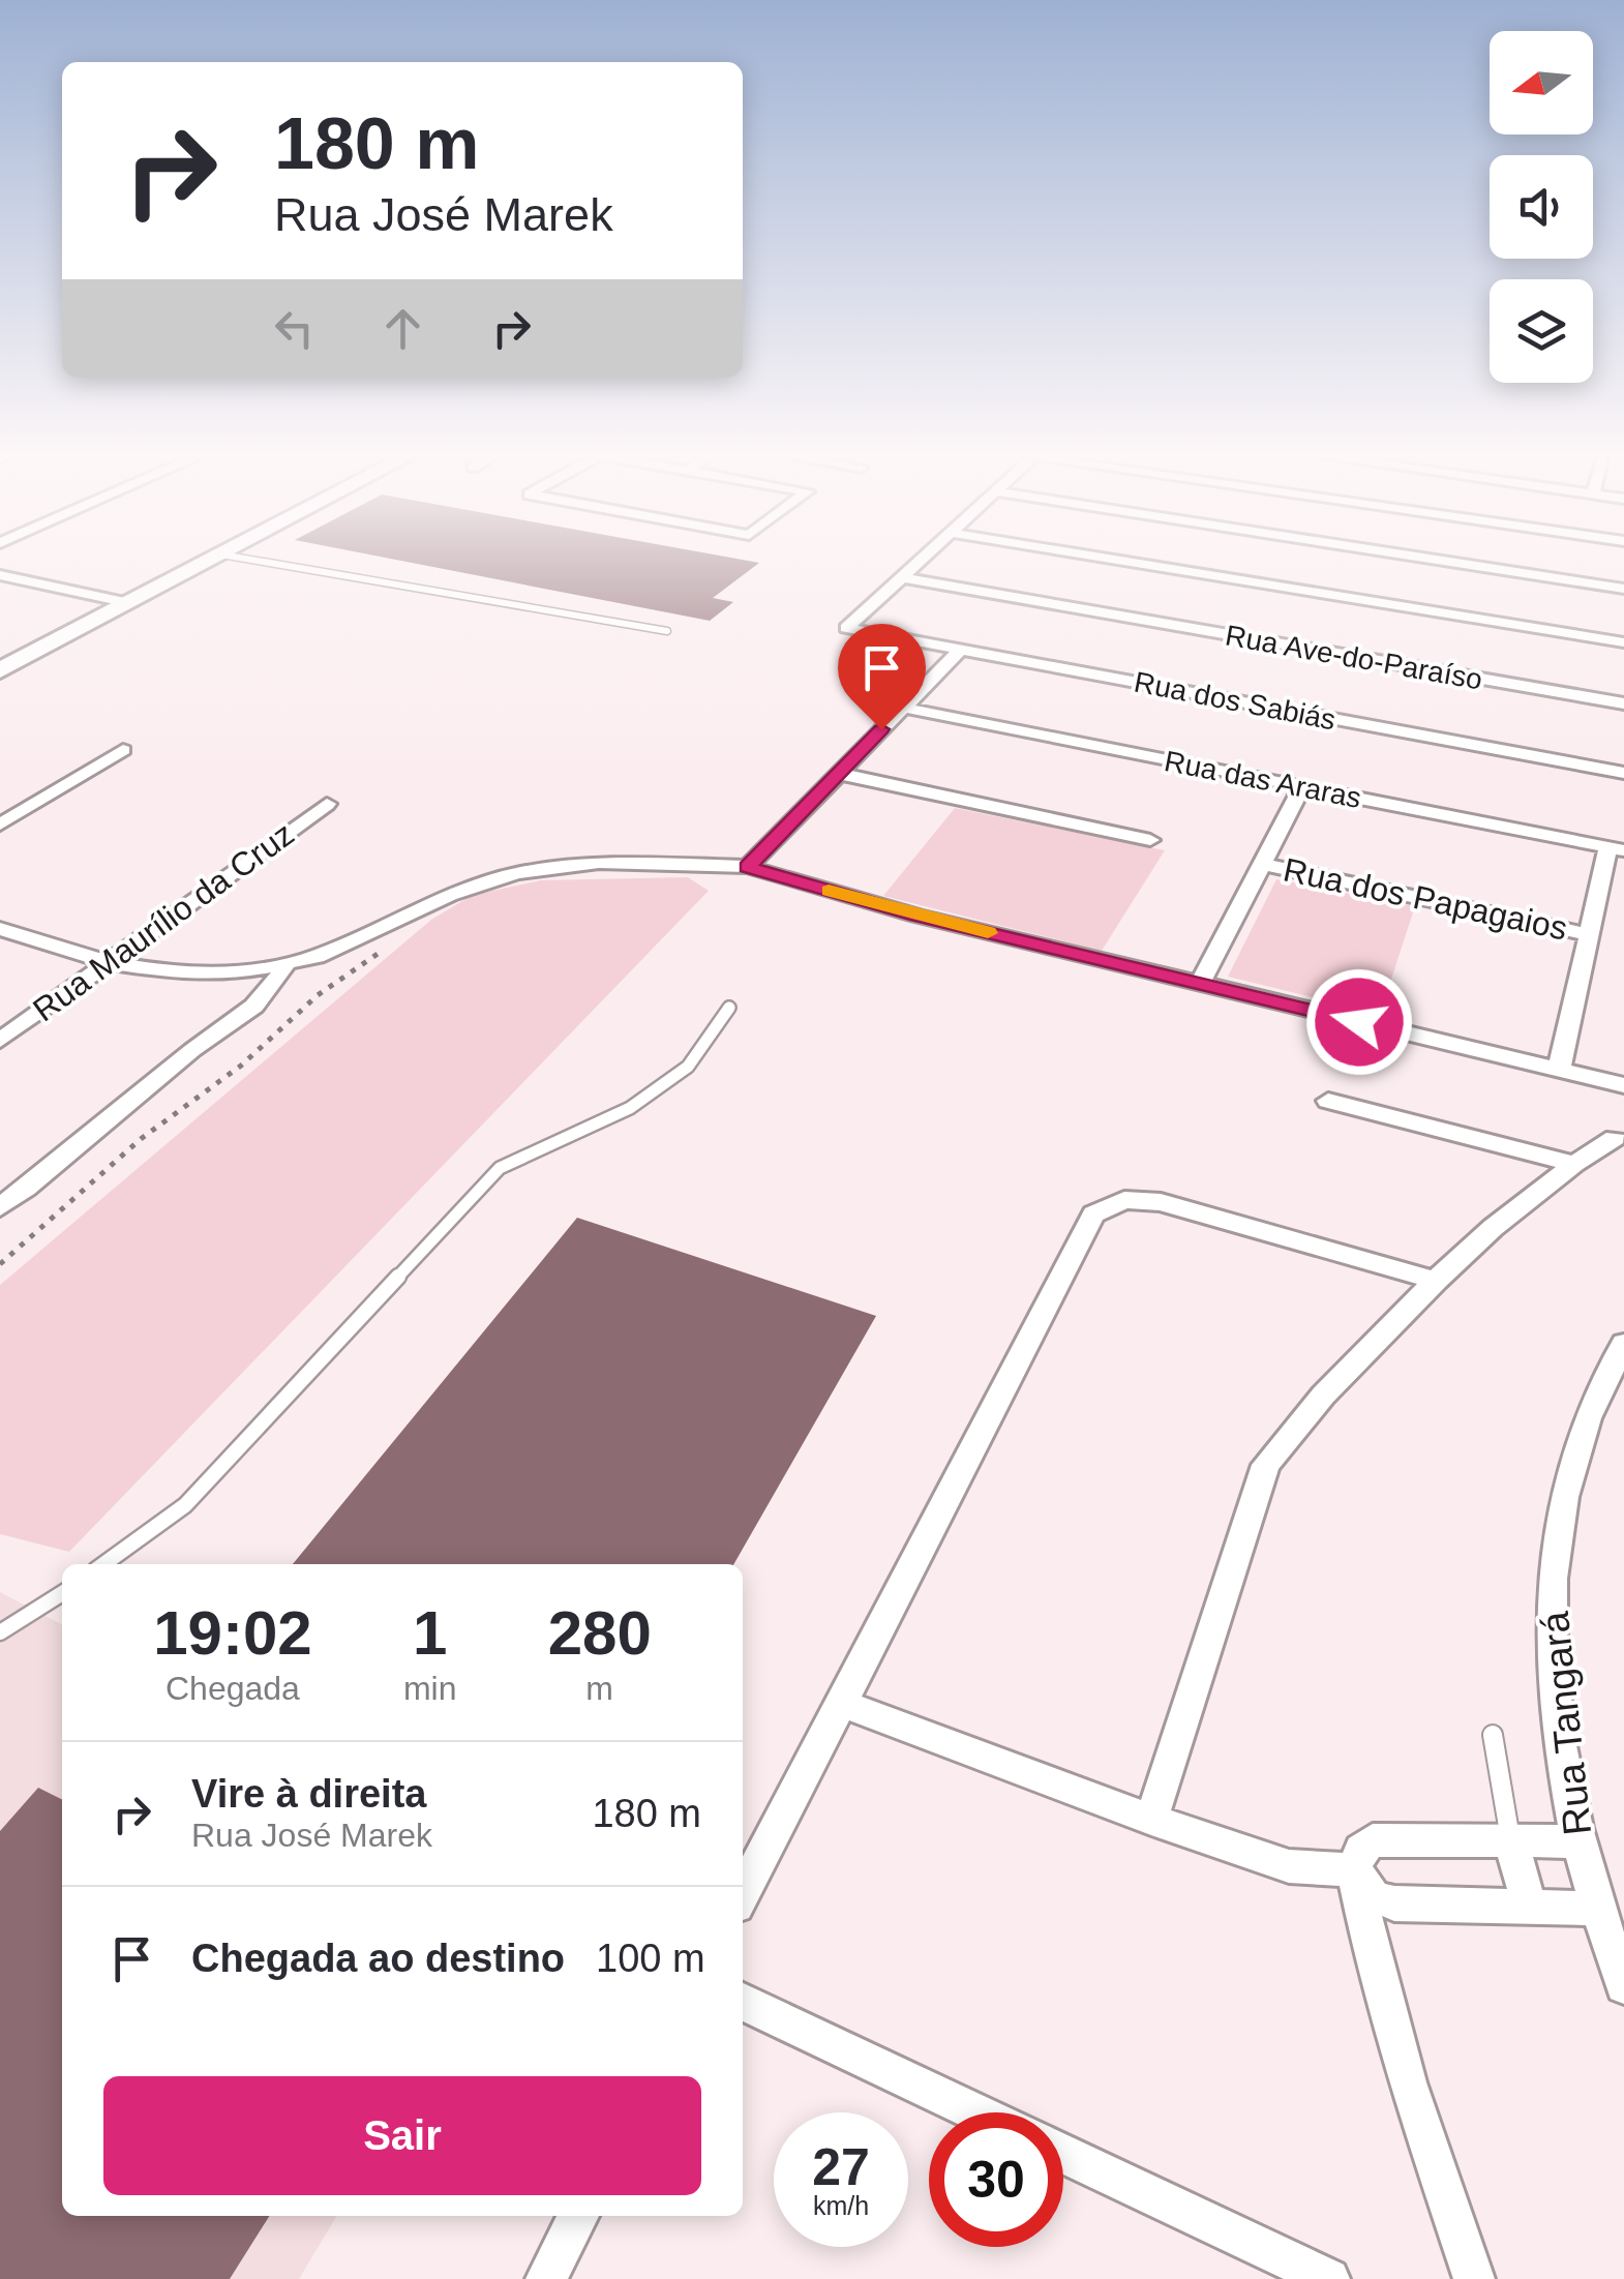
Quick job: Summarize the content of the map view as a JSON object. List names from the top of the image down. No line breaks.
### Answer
{"streets":{"street":["Rua Ave-do-Paraíso","Rua dos Sabiás","Rua das Araras","Rua dos Papagaios","Rua Maurílio da Cruz","Rua Tangará"]},"crossings":[["Rua Ave-do-Paraíso","Rua dos Sabiás"]],"north":"left","page":{"turn":["180 m","Rua José Marek"],"eta":["19:02","Chegada","1","min","280","m"],"list":[{"name":"Vire à direita","note":"Rua José Marek","value":"180 m"},{"name":"Chegada ao destino","value":"100 m"}],"buttons":"Sair","speed":"27 km/h","limit":"30"}}
